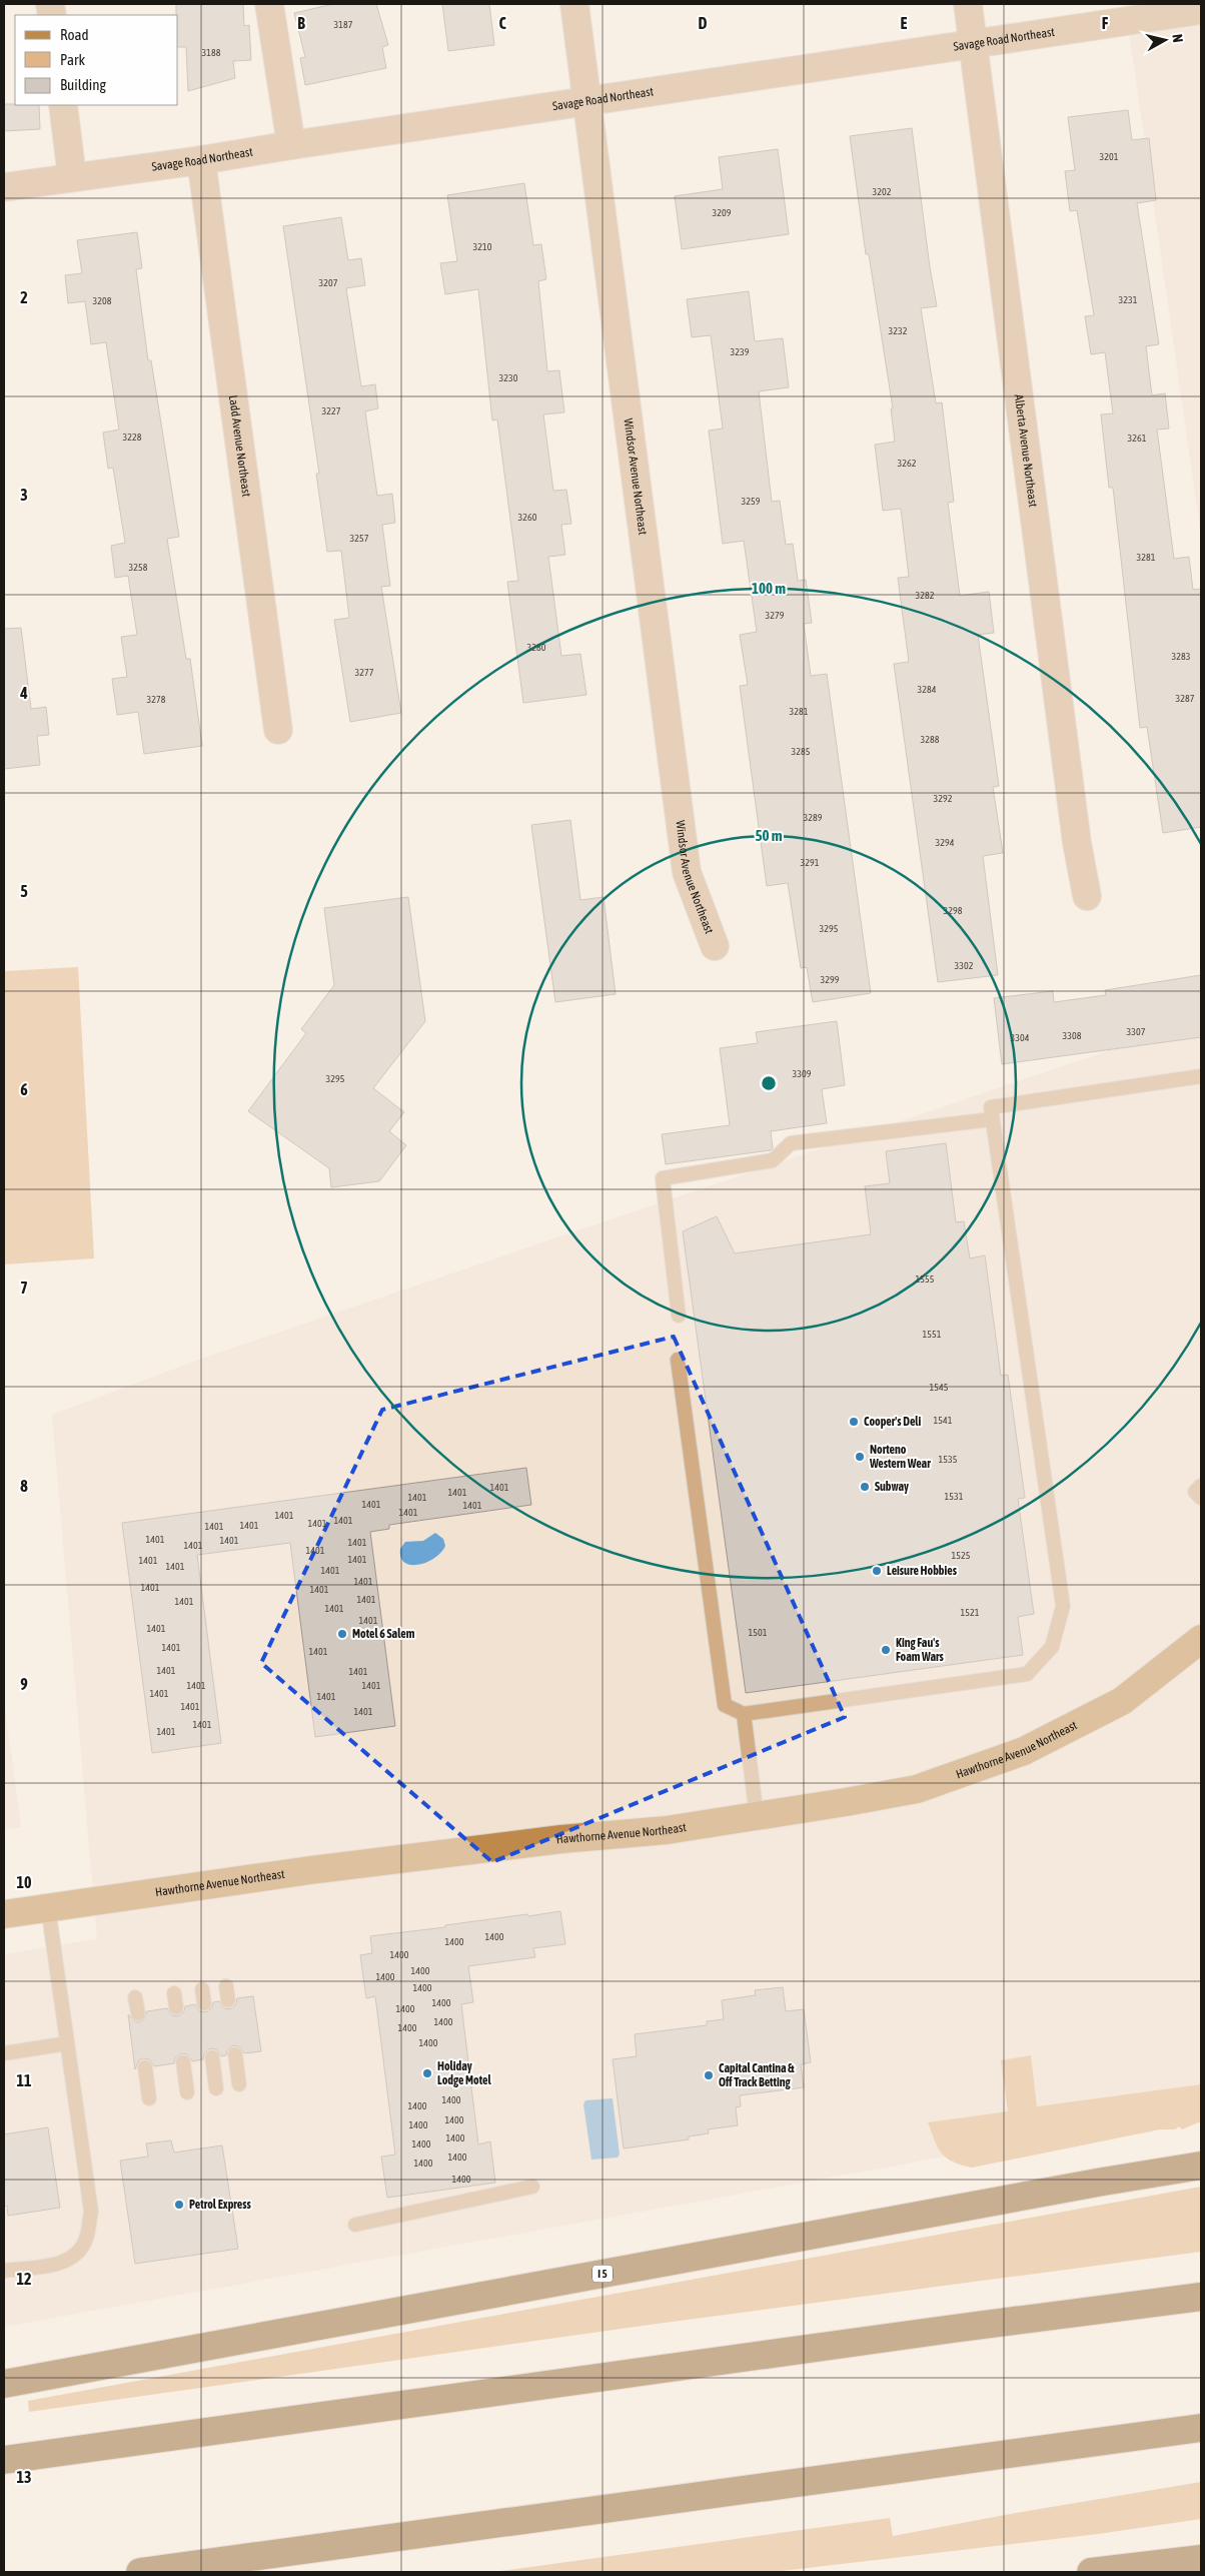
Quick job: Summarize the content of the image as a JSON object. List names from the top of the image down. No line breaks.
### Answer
{"streets":{"highway":["I 5"],"main road":["Hawthorne Avenue Northeast"],"street":["Savage Road Northeast","Ladd Avenue Northeast","Alberta Avenue Northeast","Windsor Avenue Northeast"]},"crossings":[["Savage Road Northeast","Ladd Avenue Northeast"],["Savage Road Northeast","Alberta Avenue Northeast"],["Savage Road Northeast","Windsor Avenue Northeast"]],"places":["Cooper's Deli","Norteno Western Wear","Subway","Leisure Hobbies","Motel 6 Salem","King Fau's Foam Wars","Holiday Lodge Motel","Capital Cantina & Off Track Betting","Petrol Express"],"house_numbers":["3187","3188","3201","3202","3209","3210","3207","3231","3208","3232","3239","3230","3227","3228","3261","3262","3259","3260","3257","3281","3258","3282","3279","3280","3283","3277","3284","3287","3278","3281","3288","3285","3292","3289","3294","3291","3298","3295","3302","3299","3307","3308","3304","3309","3295","1555","1551","1545","1541","1535","1401","1401","1531","1401","1401","1401","1401","1401","1401","1401","1401","1401","1401","1401","1401","1401","1401","1525","1401","1401","1401","1401","1401","1401","1401","1401","1401","1401","1521","1401","1401","1501","1401","1401","1401","1401","1401","1401","1401","1401","1401","1401","1401","1401","1400","1400","1400","1400","1400","1400","1400","1400","1400","1400","1400","1400","1400","1400","1400","1400","1400","1400","1400","1400"],"legend":["Road","Park","Building"],"north":"right","grid":{"columns":["B","C","D","E","F"],"rows":["2","3","4","5","6","7","8","9","10","11","12","13"]},"rings":["100 m","50 m"]}
